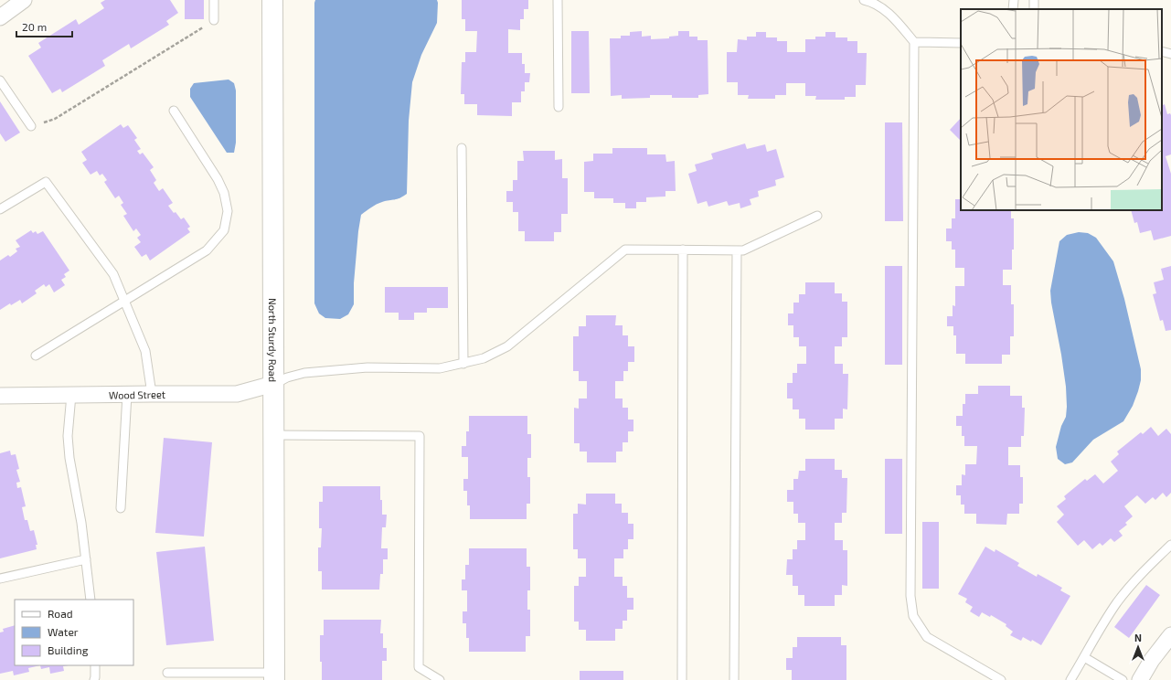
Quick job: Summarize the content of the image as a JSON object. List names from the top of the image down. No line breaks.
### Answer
{"streets":{"street":["North Sturdy Road","Wood Street"]},"crossings":[["North Sturdy Road","Wood Street"]],"legend":["Road","Water","Building"],"scale_bar":"20 m","north":"top"}
